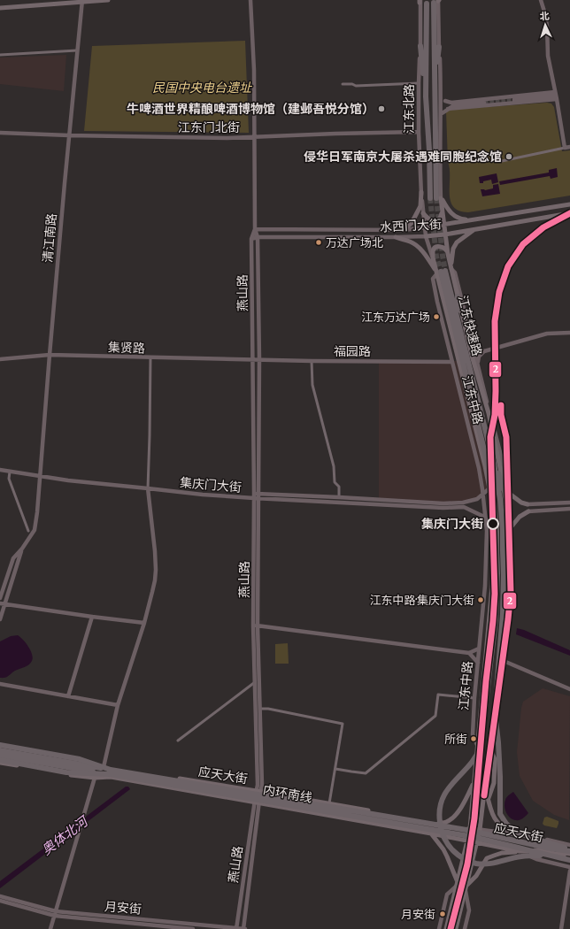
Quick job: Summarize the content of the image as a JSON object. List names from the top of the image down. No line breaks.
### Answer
{"streets":{"highway":["江东快速路","内环南线"],"main road":["水西门大街","江东中路","应天大街"],"street":["江东北路","江东门北街","清江南路","燕山路","集贤路","福园路","集庆门大街","月安街"]},"crossings":[["江东北路","江东门北街"],["江东北路","水西门大街"],["江东北路","江东中路"],["江东门北街","清江南路"],["江东门北街","燕山路"],["水西门大街","燕山路"],["水西门大街","江东中路"],["清江南路","集贤路"],["清江南路","集庆门大街"],["燕山路","集贤路"],["燕山路","福园路"],["燕山路","集庆门大街"],["燕山路","应天大街"],["燕山路","月安街"],["江东快速路","江东中路"],["江东快速路","内环南线"],["集贤路","福园路"],["福园路","江东中路"],["江东中路","应天大街"],["应天大街","内环南线"]],"water":["奥体北河"],"parks":["民国中央电台遗址"],"places":["牛啤酒世界精酿啤酒博物馆（建邺吾悦分馆）","侵华日军南京大屠杀遇难同胞纪念馆","万达广场北","江东万达广场","集庆门大街","江东中路·集庆门大街","所街","月安街"],"lines":["transit line 2"],"north":"top"}
